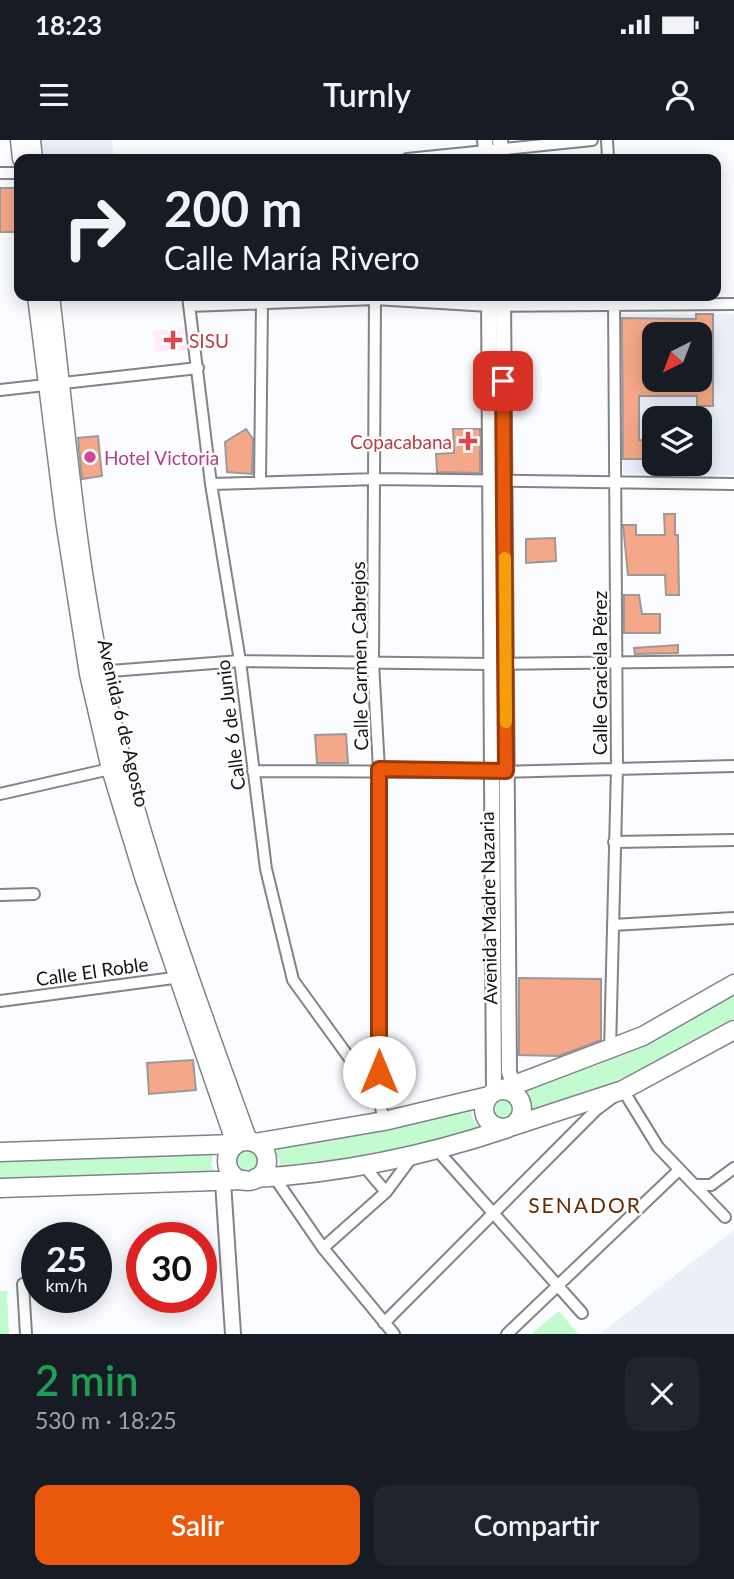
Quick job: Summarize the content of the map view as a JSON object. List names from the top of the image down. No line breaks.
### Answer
{"streets":{"main road":["Avenida 6 de Agosto"],"street":["Calle Carmen Cabrejos","Calle Graciela Pérez","Calle 6 de Junio","Avenida Madre Nazaria","Calle El Roble"]},"crossings":[["Calle Carmen Cabrejos","Calle 6 de Junio"],["Avenida 6 de Agosto","Calle El Roble"]],"districts":["SENADOR"],"places":{"health":["SISU","Copacabana"],"other":["Hotel Victoria"]},"north":"bottom left","page":{"status":"18:23","header":"Turnly","turn":["200 m","Calle María Rivero"],"speed":"25 km/h","limit":"30","heading":["2 min","530 m · 18:25"],"buttons":["Salir","Compartir"]}}
